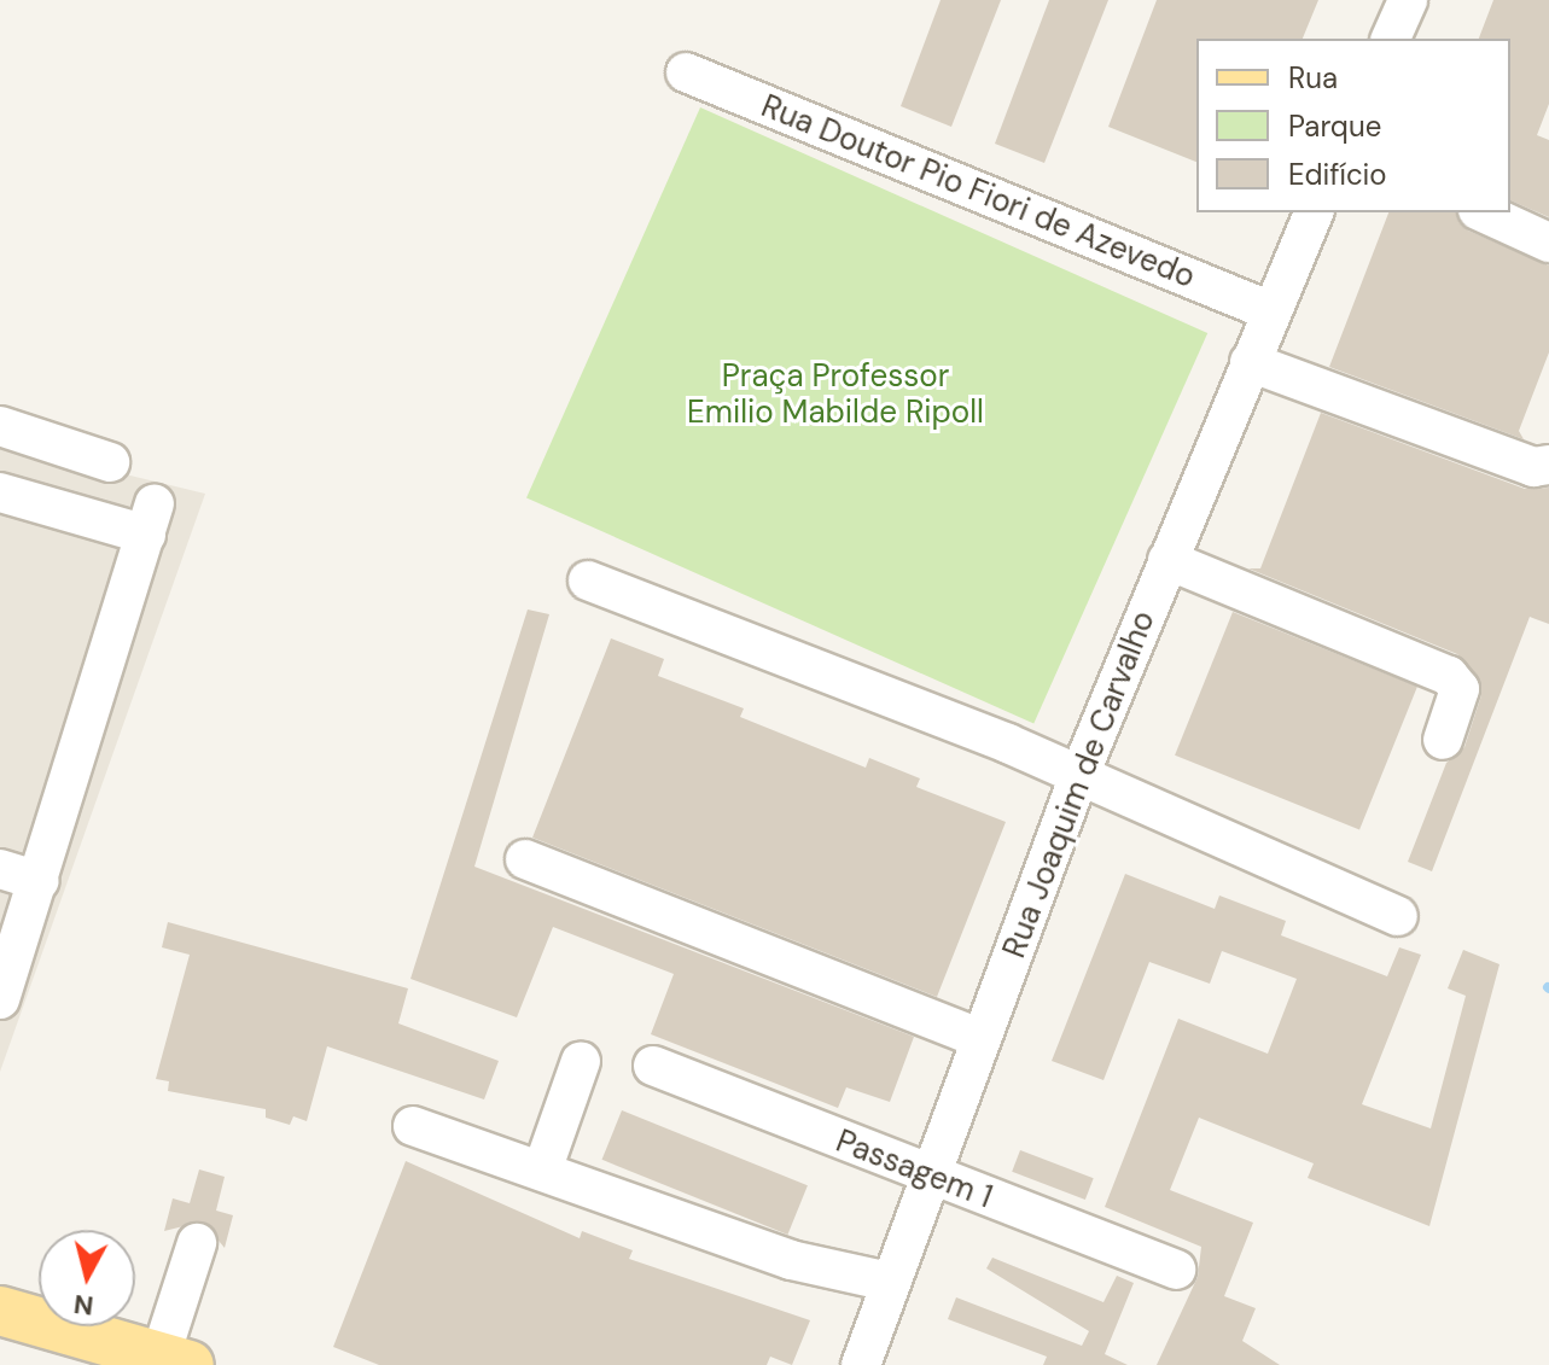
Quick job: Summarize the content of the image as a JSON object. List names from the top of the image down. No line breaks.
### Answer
{"streets":{"street":["Rua Doutor Pio Fiori de Azevedo","Rua Joaquim de Carvalho","Passagem 1"]},"crossings":[["Rua Doutor Pio Fiori de Azevedo","Rua Joaquim de Carvalho"],["Rua Joaquim de Carvalho","Passagem 1"]],"parks":["Praça Professor Emilio Mabilde Ripoll"],"legend":["Rua","Parque","Edifício"],"north":"bottom"}
